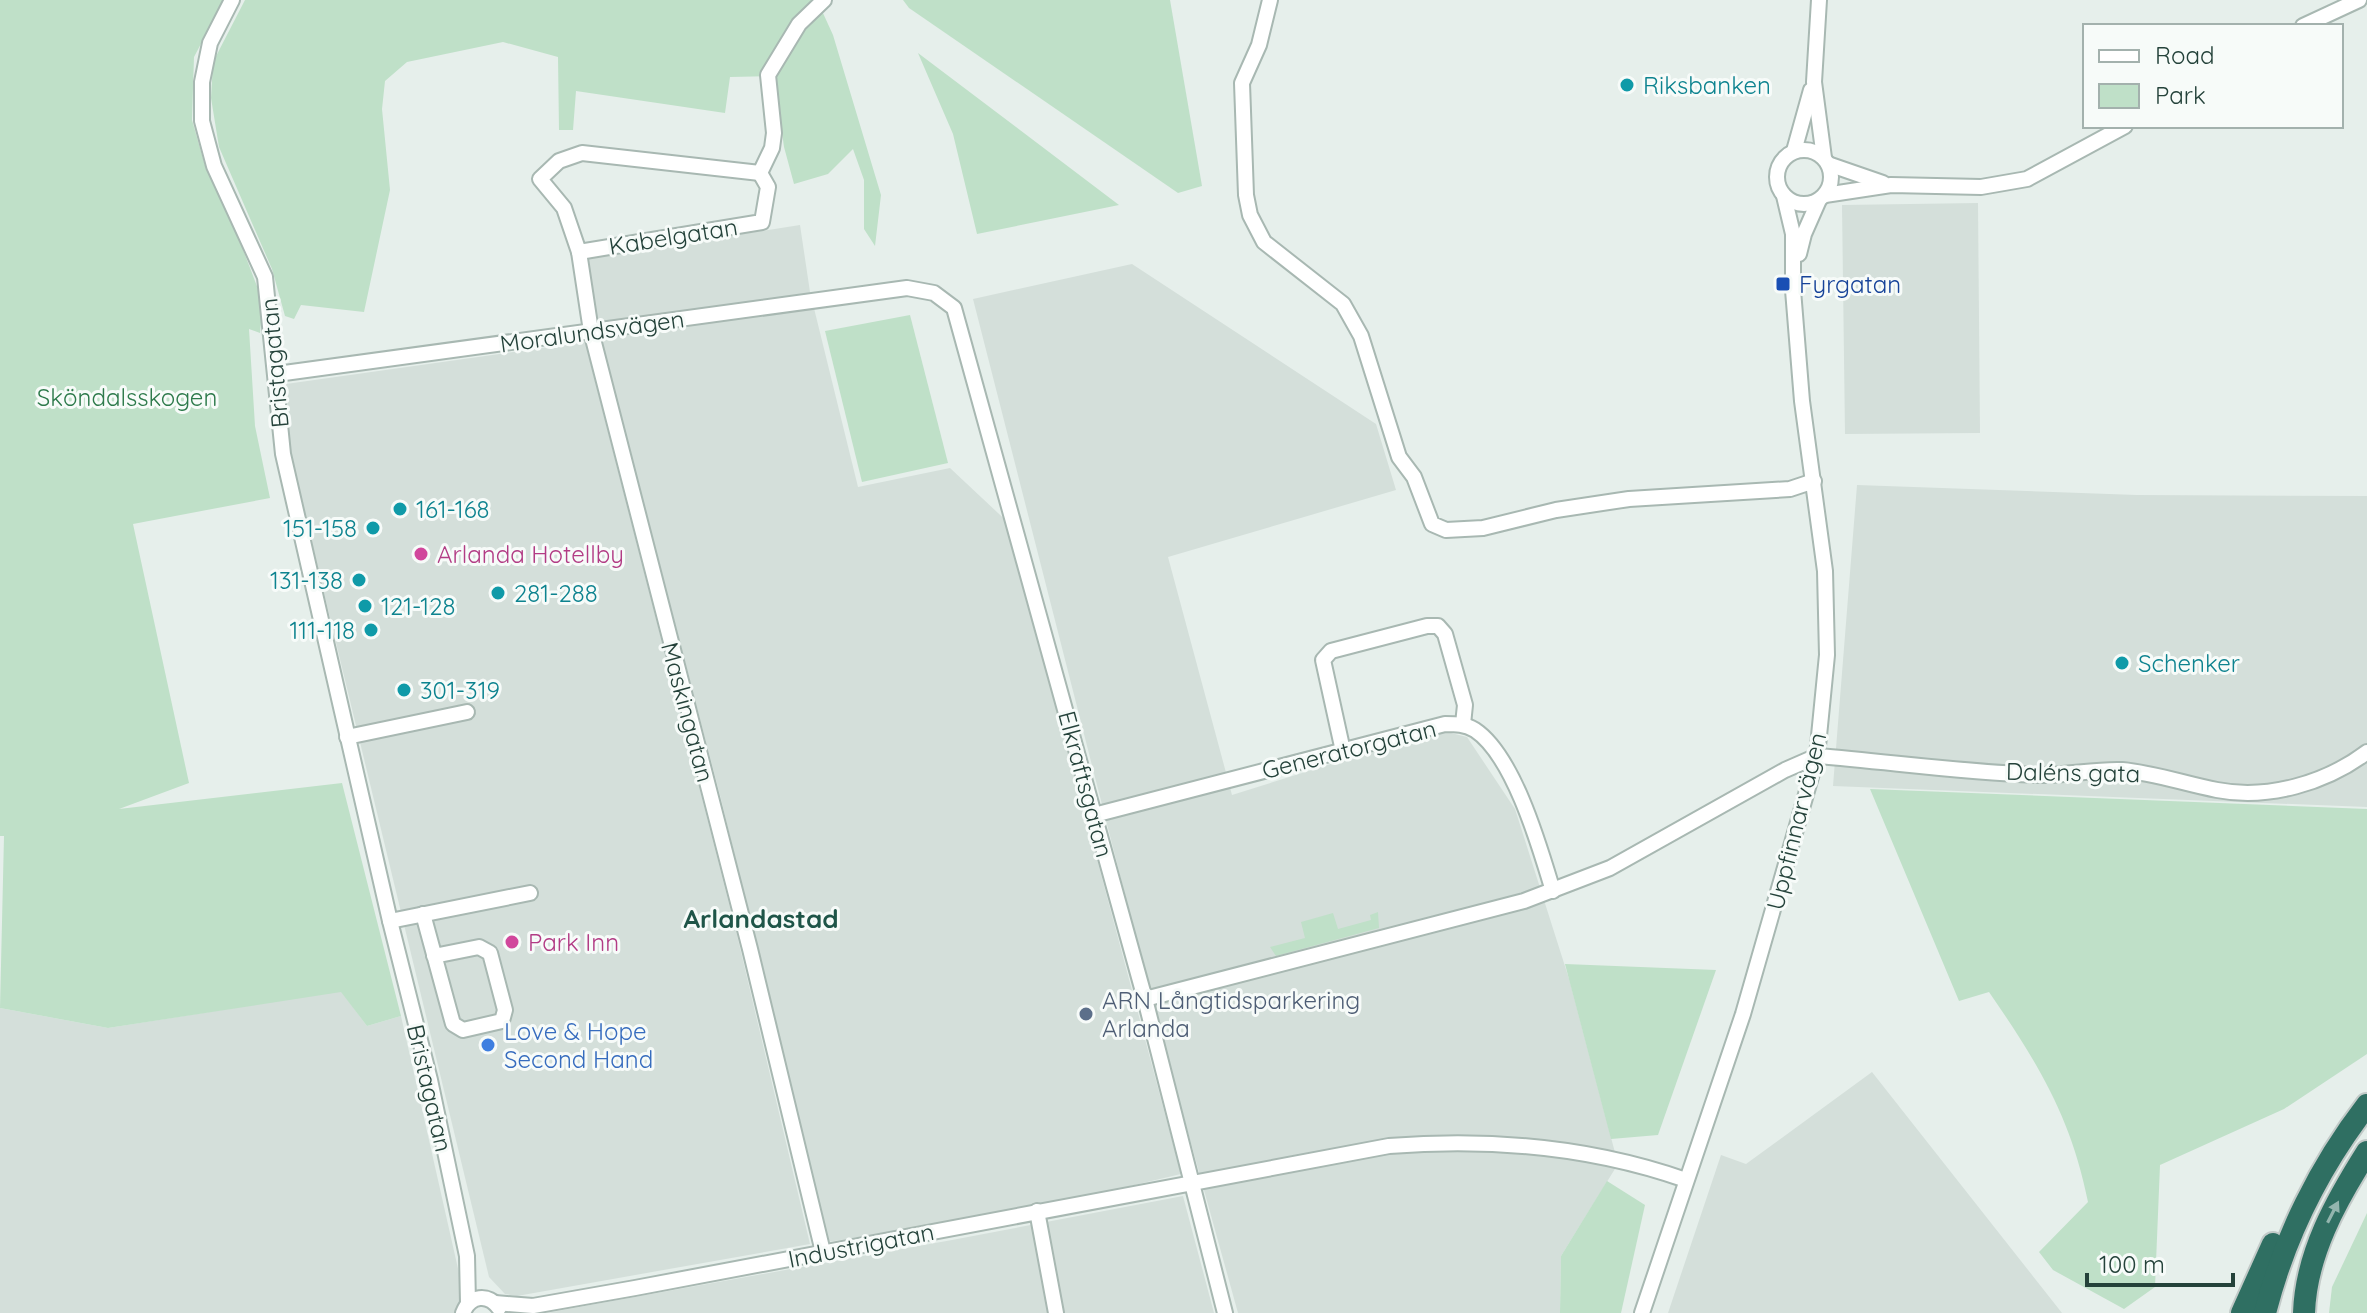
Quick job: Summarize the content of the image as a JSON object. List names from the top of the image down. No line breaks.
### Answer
{"streets":{"street":["Kabelgatan","Moralundsvägen","Bristagatan","Maskingatan","Generatorgatan","Daléns gata","Elkraftsgatan","Uppfinnarvägen","Industrigatan"]},"crossings":[["Kabelgatan","Maskingatan"],["Moralundsvägen","Bristagatan"],["Moralundsvägen","Maskingatan"],["Moralundsvägen","Elkraftsgatan"],["Bristagatan","Industrigatan"],["Maskingatan","Industrigatan"],["Generatorgatan","Elkraftsgatan"],["Daléns gata","Uppfinnarvägen"],["Elkraftsgatan","Industrigatan"],["Uppfinnarvägen","Industrigatan"]],"districts":["Arlandastad"],"parks":["Sköndalsskogen"],"places":{"other":["Riksbanken","161-168","151-158","Arlanda Hotellby","131-138","281-288","121-128","111-118","Schenker","301-319","Park Inn","ARN Långtidsparkering Arlanda","Love & Hope Second Hand"],"transit":["Fyrgatan"]},"legend":["Road","Park"],"scale_bar":"100 m"}
